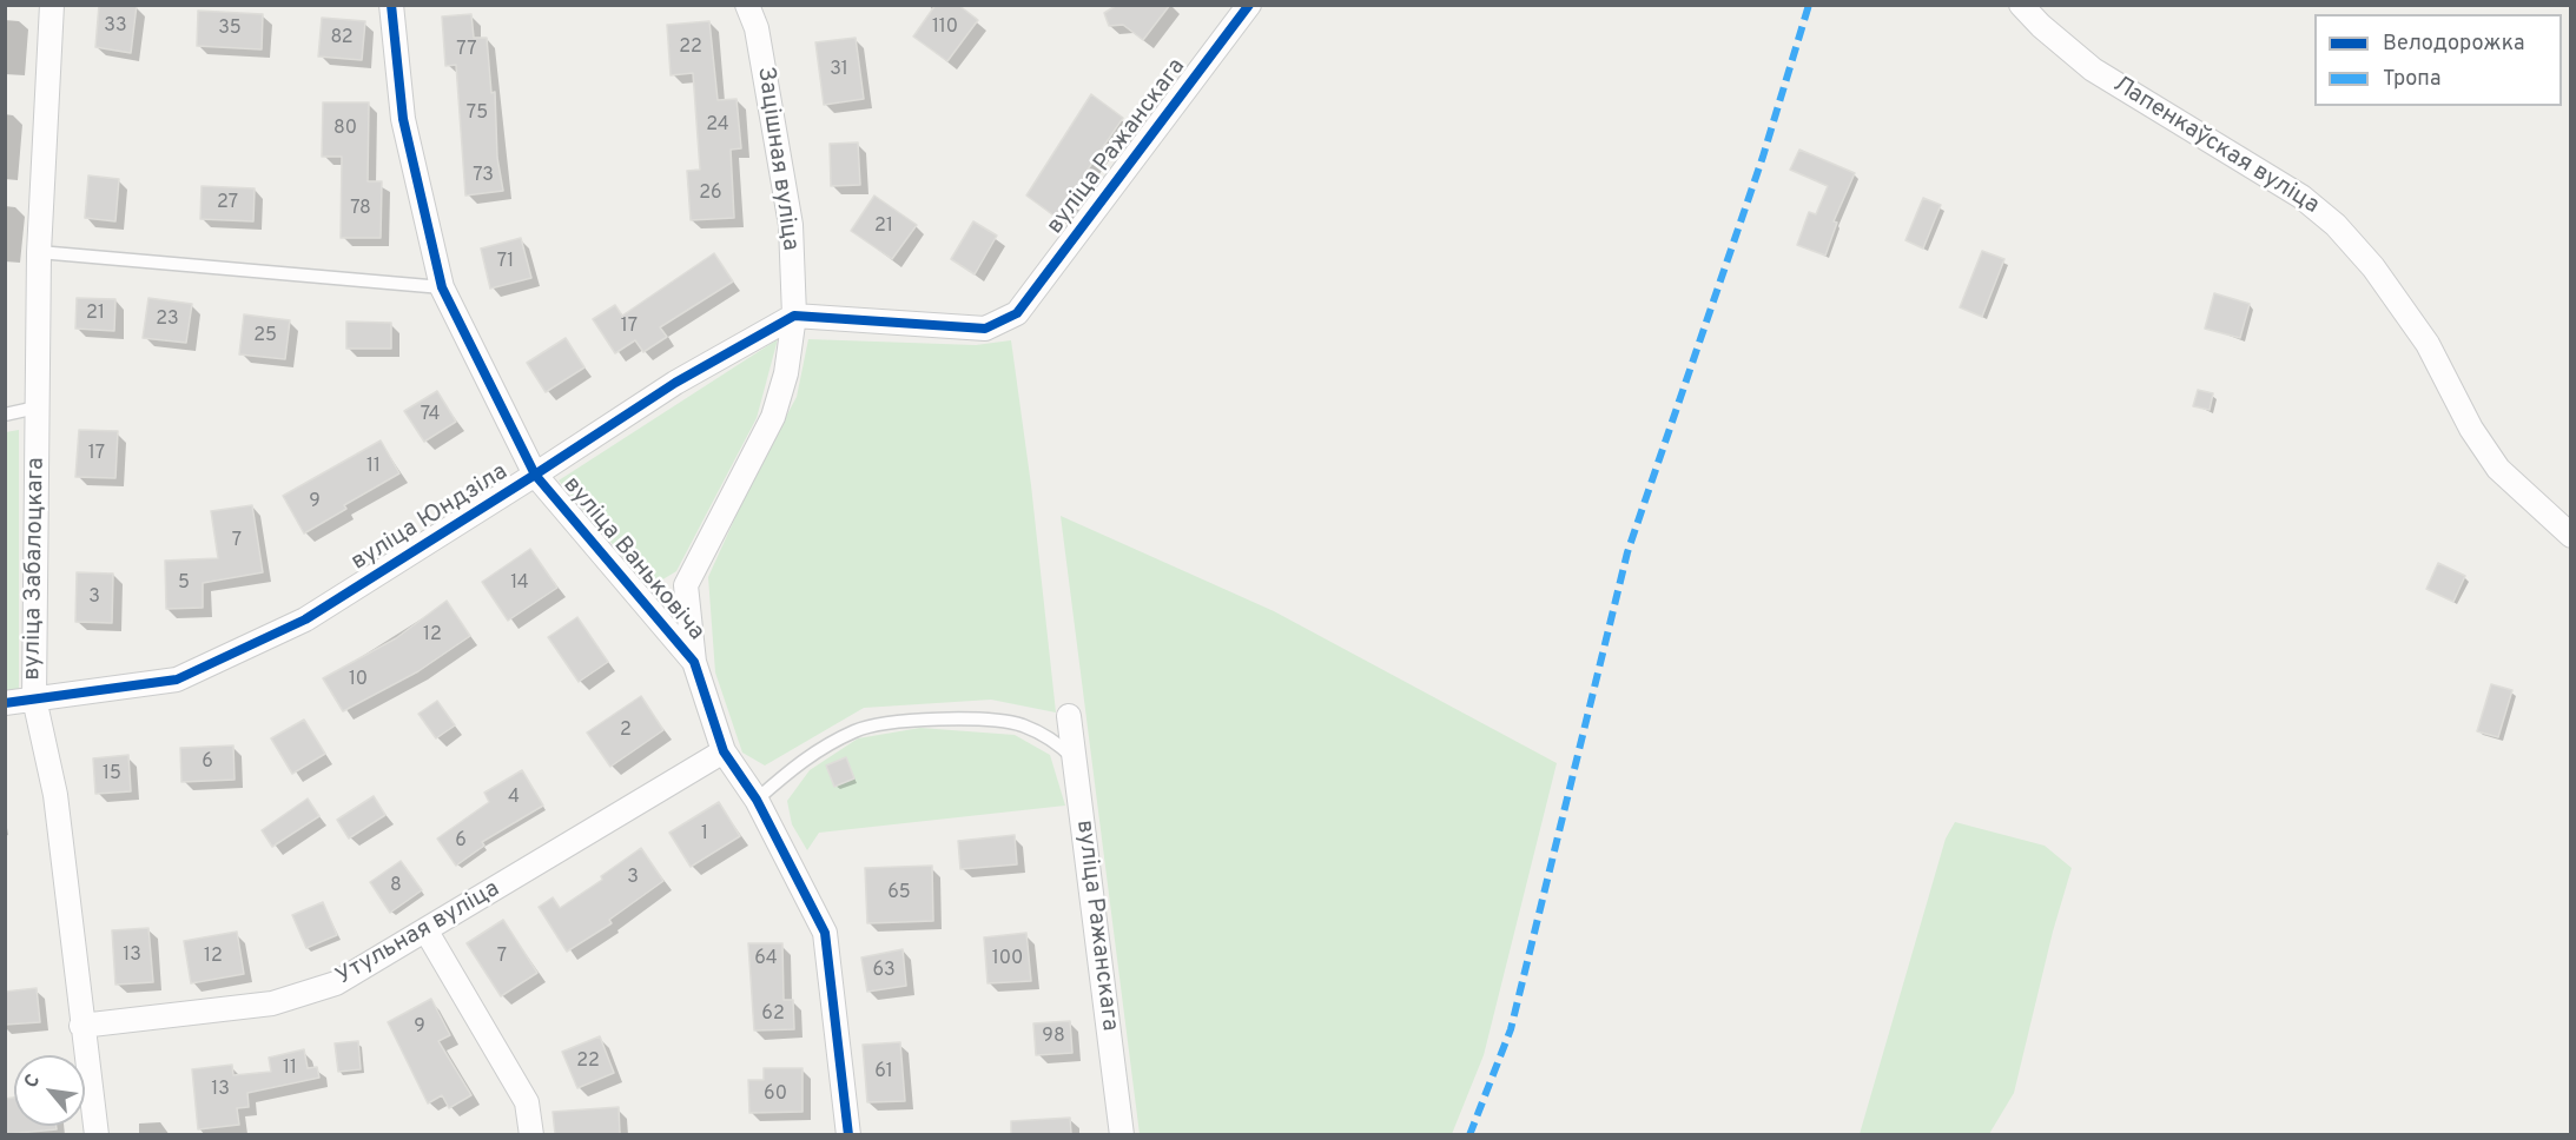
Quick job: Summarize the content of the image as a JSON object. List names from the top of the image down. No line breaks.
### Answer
{"streets":{"street":["Лапенкаўская вуліца","вуліца Ражанскага","Зацішная вуліца","вуліца Юндзіла","вуліца Ваньковіча","вуліца Забалоцкага","Утульная вуліца"]},"crossings":[["вуліца Ражанскага","Зацішная вуліца"],["вуліца Ражанскага","вуліца Юндзіла"],["Зацішная вуліца","вуліца Юндзіла"],["Зацішная вуліца","вуліца Ваньковіча"],["вуліца Юндзіла","вуліца Ваньковіча"],["вуліца Юндзіла","вуліца Забалоцкага"],["вуліца Ваньковіча","Утульная вуліца"],["вуліца Забалоцкага","Утульная вуліца"]],"house_numbers":["33","110","35","82","22","77","31","75","24","80","73","26","27","78","21","71","21","23","17","25","74","17","11","9","7","5","14","3","12","10","2","6","15","4","1","6","3","8","65","13","12","7","64","100","63","62","9","98","22","11","61","13","60"],"legend":["Велодорожка","Тропа"],"north":"top left"}
